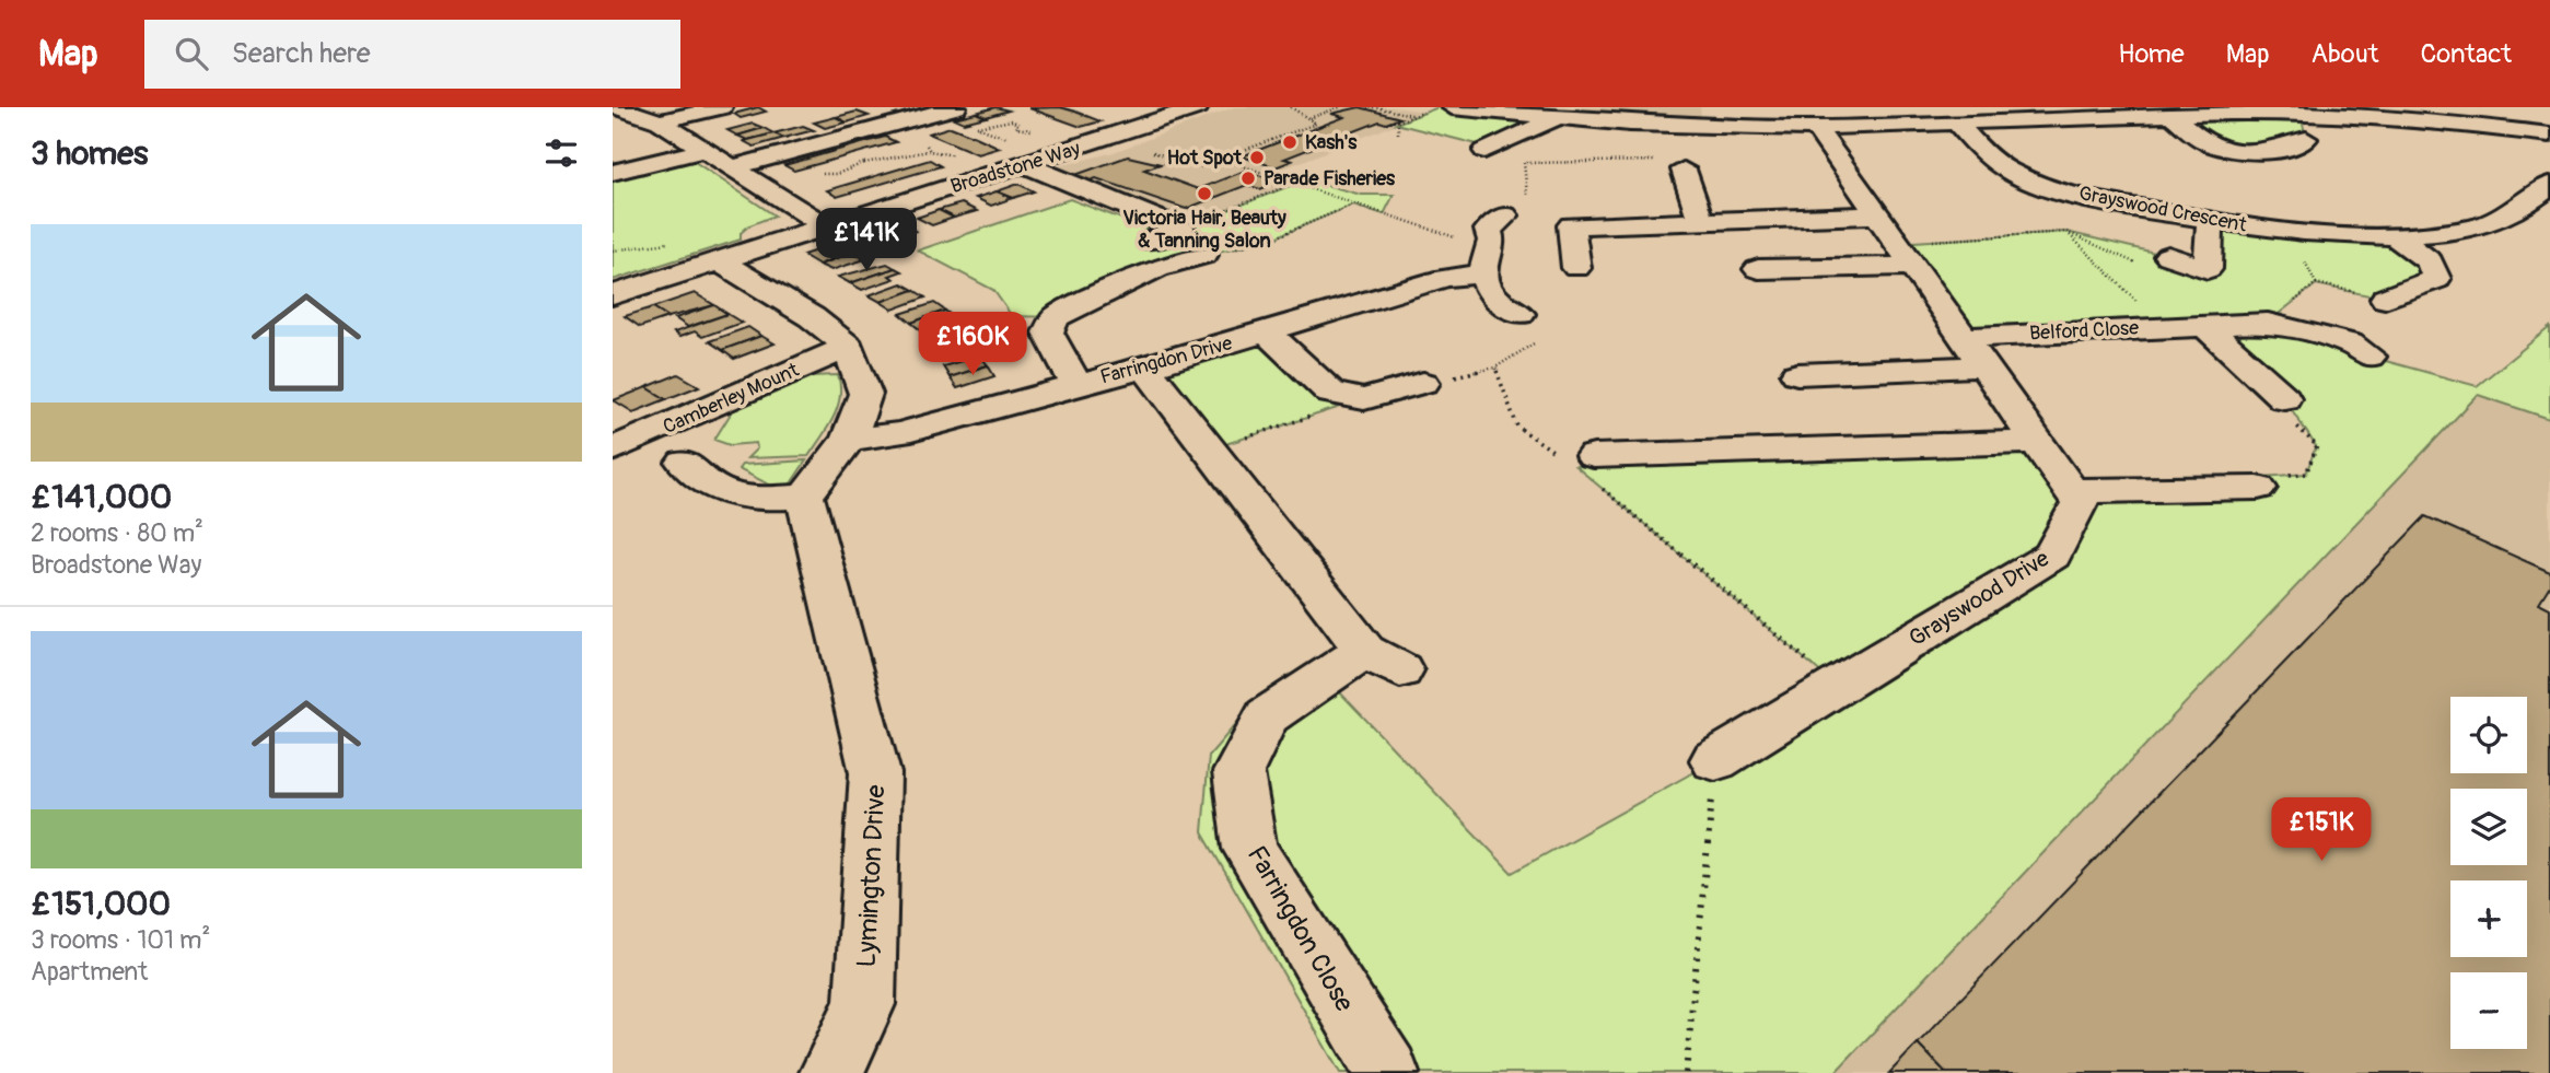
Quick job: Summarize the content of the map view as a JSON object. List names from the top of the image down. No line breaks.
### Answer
{"streets":{"street":["Broadstone Way","Grayswood Crescent","Belford Close","Farringdon Drive","Camberley Mount","Grayswood Drive","Lymington Drive","Farringdon Close"]},"places":["Kash's","Hot Spot","Parade Fisheries","Victoria Hair, Beauty & Tanning Salon"],"page":{"header":"Map","search":"Search here","nav":["Home","Map","About","Contact"],"heading":"3 homes","list":[{"name":"£141,000","note":"2 rooms · 80 m² · Broadstone Way"},{"name":"£151,000","note":"3 rooms · 101 m² · Apartment"}],"price":["£141K","£160K","£151K"],"map_buttons":["+","−"]}}
